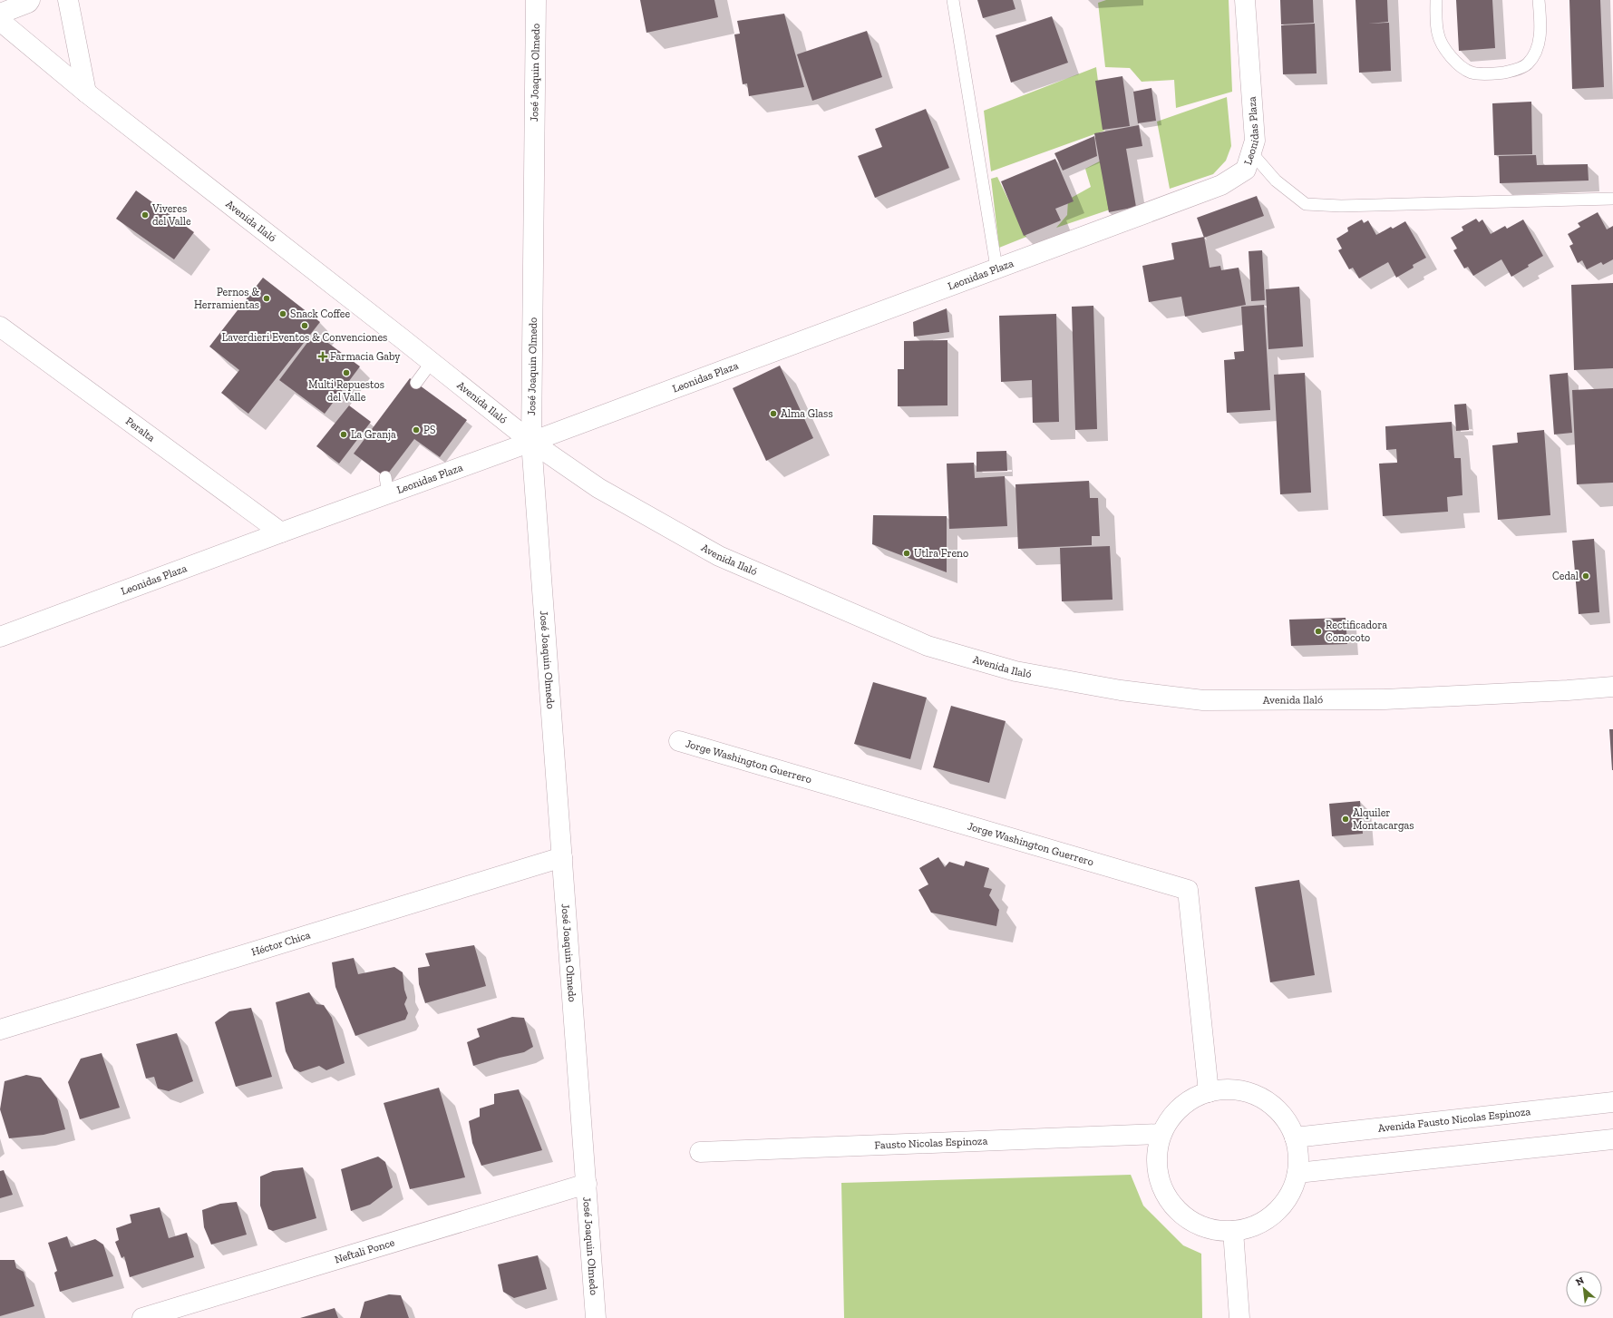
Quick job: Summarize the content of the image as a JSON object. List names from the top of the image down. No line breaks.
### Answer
{"streets":{"street":["José Joaquin Olmedo","Leonidas Plaza","Avenida Ilaló","Peralta","Jorge Washington Guerrero","Héctor Chica","Avenida Fausto Nicolas Espinoza","Fausto Nicolas Espinoza","Neftali Ponce"]},"crossings":[["José Joaquin Olmedo","Leonidas Plaza"],["José Joaquin Olmedo","Avenida Ilaló"],["José Joaquin Olmedo","Héctor Chica"],["José Joaquin Olmedo","Neftali Ponce"],["Leonidas Plaza","Avenida Ilaló"],["Leonidas Plaza","Peralta"]],"places":{"other":["Viveres del Valle","Pernos & Herramientas","Snack Coffee","Laverdieri Eventos & Convenciones","Multi Repuestos del Valle","Alma Glass","PS","La Granja","Utlra Freno","Cedal","Rectificadora Conocoto","Alquiler Montacargas"],"health":["Farmacia Gaby"]},"north":"top left"}
